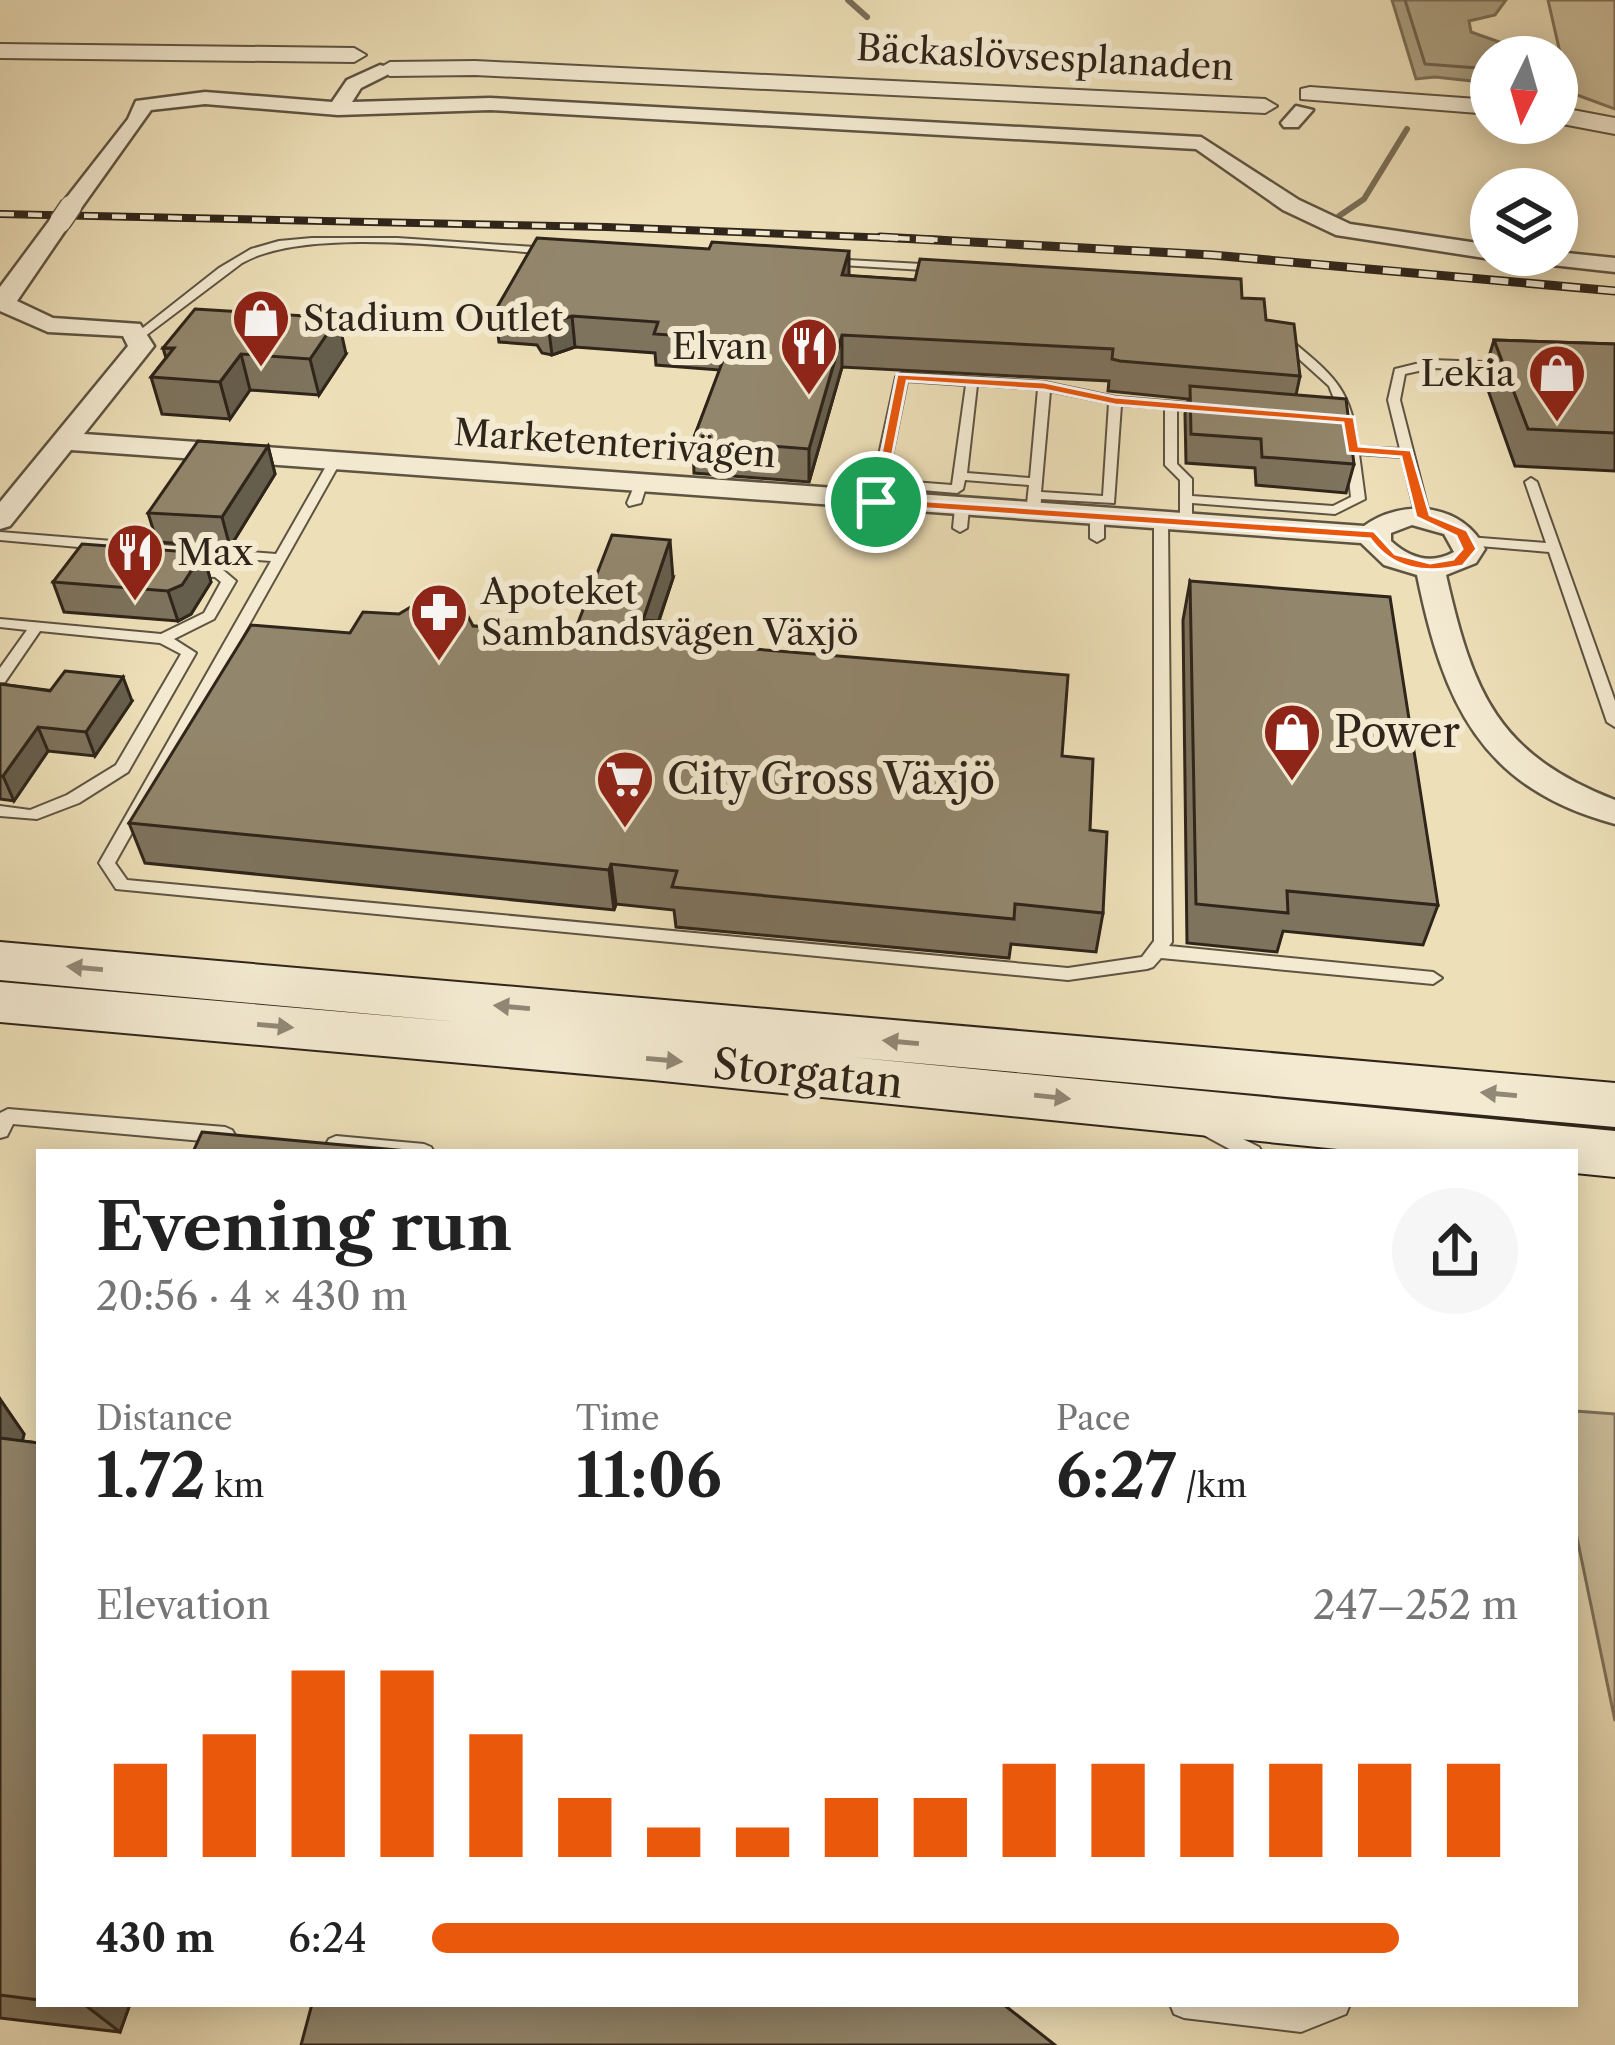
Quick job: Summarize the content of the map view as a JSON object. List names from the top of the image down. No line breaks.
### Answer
{"streets":{"main road":["Storgatan"],"street":["Bäckaslövsesplanaden","Marketenterivägen"]},"places":{"shop":["Stadium Outlet","Lekia","Power"],"restaurant":["Elvan","Max"],"pharmacy":["Apoteket Sambandsvägen Växjö"],"supermarket":["City Gross Växjö"]},"north":"bottom","page":{"heading":["Evening run","20:56 · 4 × 430 m"],"stats":[["Distance","1.72 km"],["Time","11:06"],["Pace","6:27 /km"]],"chart":["Elevation","247–252 m"],"list":[{"name":"430 m","note":"6:24"}]}}
